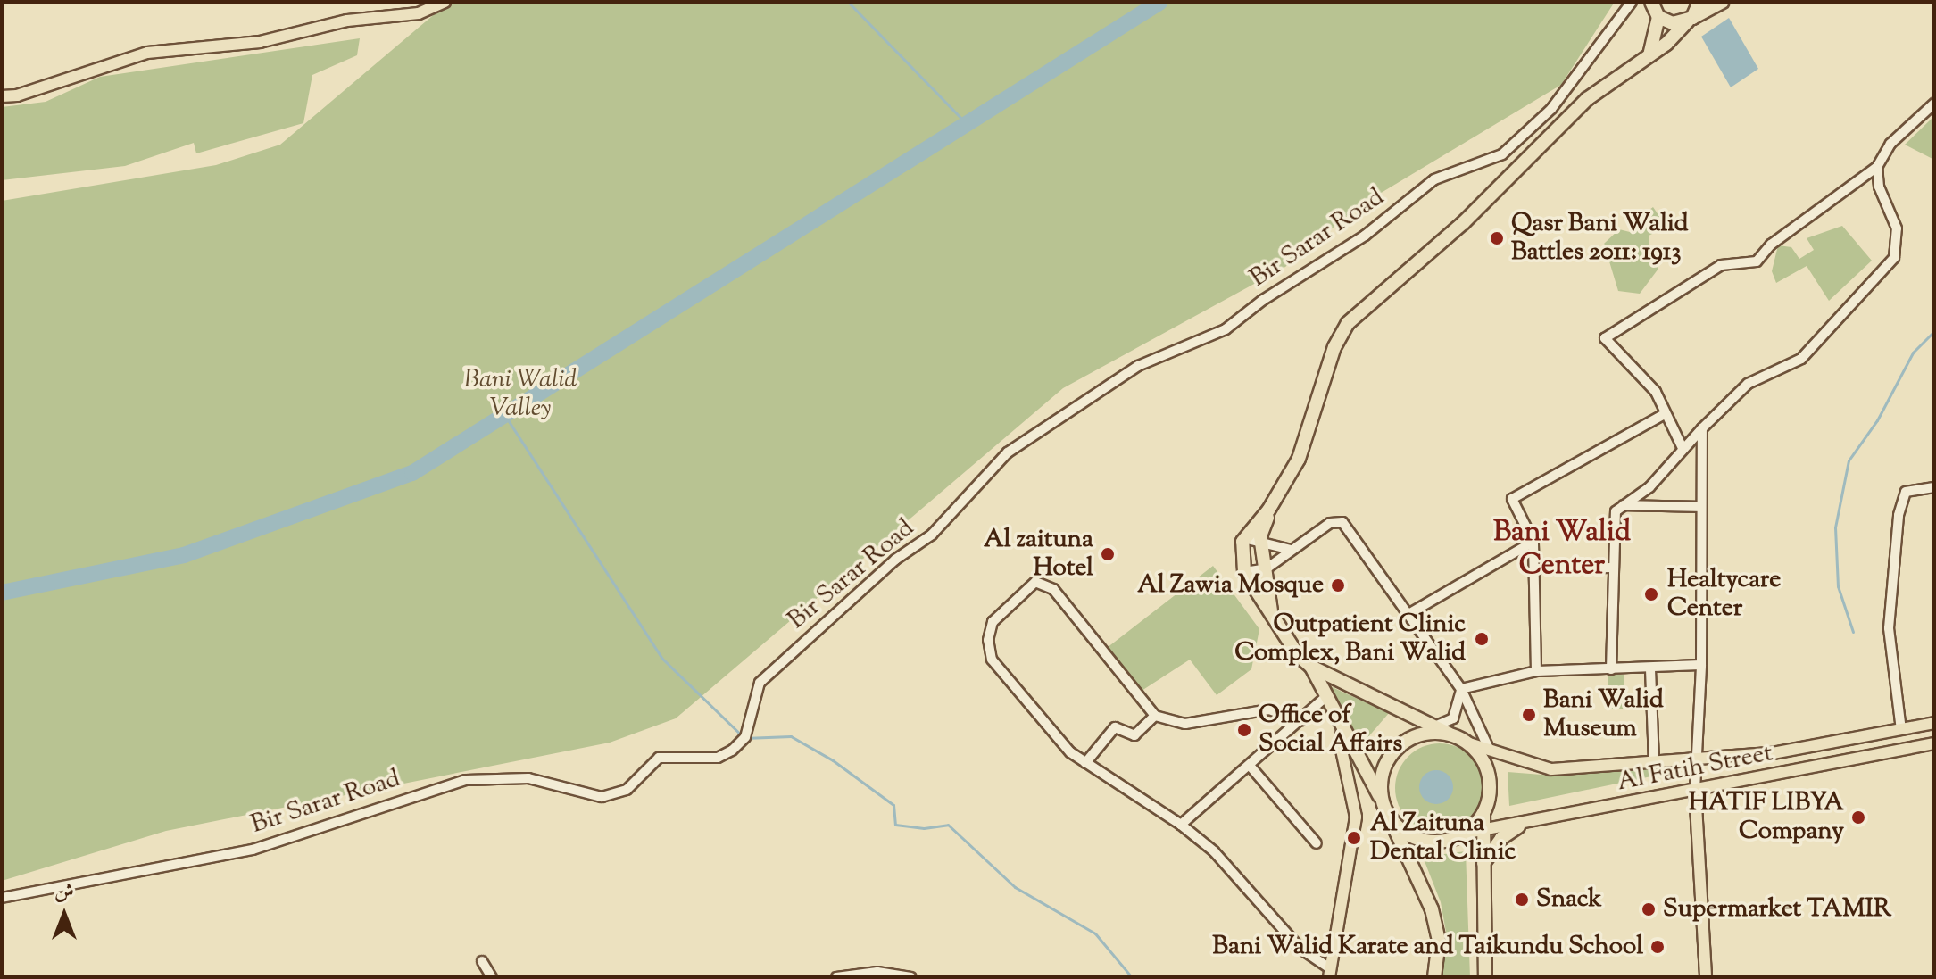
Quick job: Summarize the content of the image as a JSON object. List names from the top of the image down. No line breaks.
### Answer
{"streets":{"main road":["Al Fatih Street"],"street":["Bir Sarar Road"]},"districts":["Bani Walid Center"],"parks":["Bani Walid Valley"],"places":["Qasr Bani Walid Battles 2011: 1913","Al zaituna Hotel","Al Zawia Mosque","Healtycare Center","Outpatient Clinic Complex, Bani Walid","Bani Walid Museum","Office of Social Affairs","HATIF LIBYA Company","Al Zaituna Dental Clinic","Snack","Supermarket TAMIR","Bani Walid Karate and Taikundu School"],"north":"top"}
